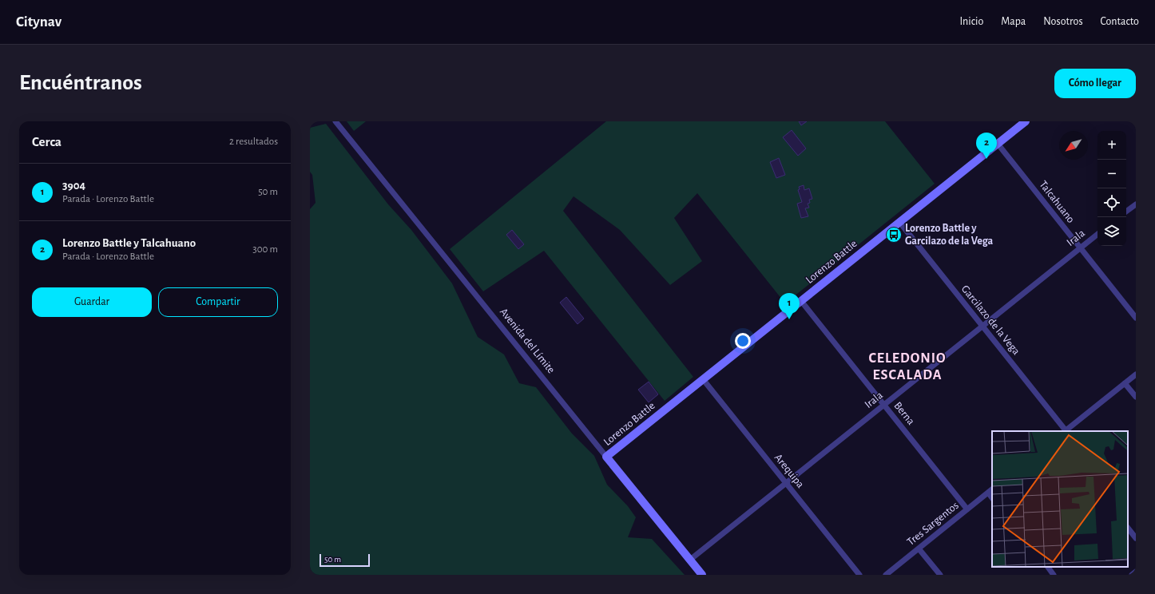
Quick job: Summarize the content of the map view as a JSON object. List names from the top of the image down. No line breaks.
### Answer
{"streets":{"street":["Talcahuano","Irala","Lorenzo Battle","Garcilazo de la Vega","Avenida del Límite","Berna","Arequipa","Tres Sargentos"]},"crossings":[["Talcahuano","Irala"],["Talcahuano","Lorenzo Battle"],["Irala","Garcilazo de la Vega"],["Irala","Avenida del Límite"],["Irala","Berna"],["Irala","Arequipa"],["Lorenzo Battle","Garcilazo de la Vega"],["Lorenzo Battle","Avenida del Límite"],["Lorenzo Battle","Berna"],["Lorenzo Battle","Arequipa"],["Berna","Tres Sargentos"]],"districts":["CELEDONIO ESCALADA"],"places":{"bus stop":["Lorenzo Battle y Garcilazo de la Vega"]},"scale_bar":"50 m","north":"bottom left","page":{"header":"Citynav","nav":["Inicio","Mapa","Nosotros","Contacto"],"buttons":["Cómo llegar",["Guardar","Compartir"]],"title":"Encuéntranos","heading":["Cerca","2 resultados"],"map_buttons":["+","−"],"pins":["2","1"],"list":[{"mark":"1","name":"3904","note":"Parada · Lorenzo Battle","value":"50 m"},{"mark":"2","name":"Lorenzo Battle y Talcahuano","note":"Parada · Lorenzo Battle","value":"300 m"}],"scale":"50 m"}}
